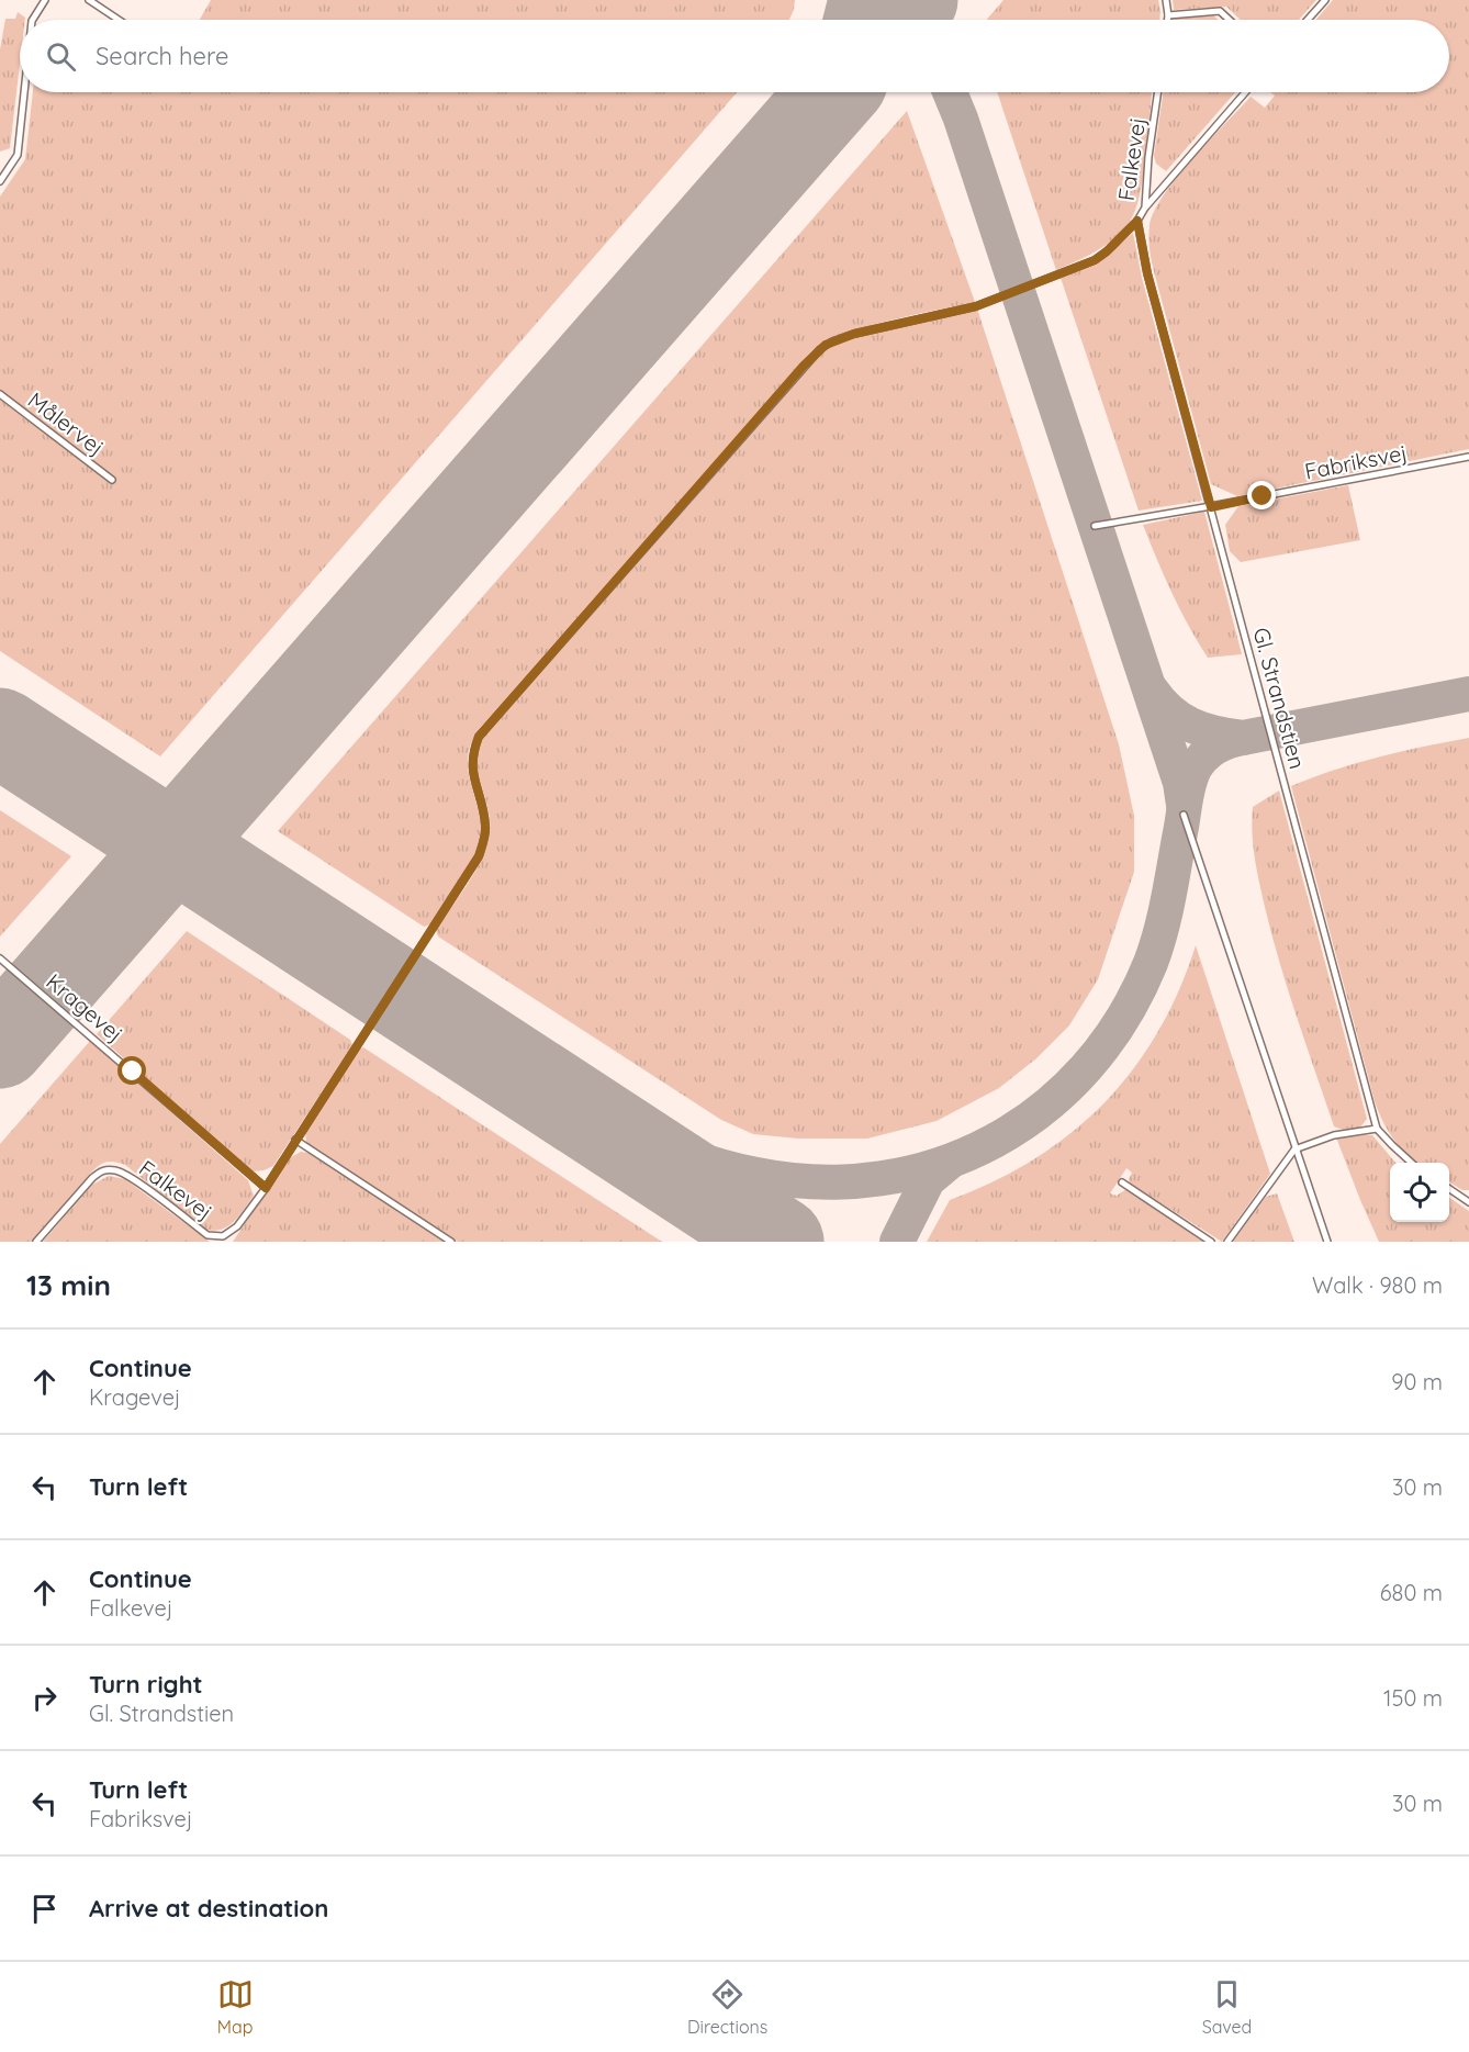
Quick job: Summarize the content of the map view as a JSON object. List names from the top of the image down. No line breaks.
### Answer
{"streets":{"lane":["Falkevej","Målervej","Fabriksvej","Gl. Strandstien","Kragevej"]},"crossings":[["Falkevej","Gl. Strandstien"],["Falkevej","Kragevej"],["Fabriksvej","Gl. Strandstien"]],"page":{"search":"Search here","heading":["13 min","Walk · 980 m"],"list":[["Continue","Kragevej","90 m"],["Turn left","30 m"],["Continue","Falkevej","680 m"],["Turn right","Gl. Strandstien","150 m"],["Turn left","Fabriksvej","30 m"],"Arrive at destination"],"nav":["Map","Directions","Saved"]}}
